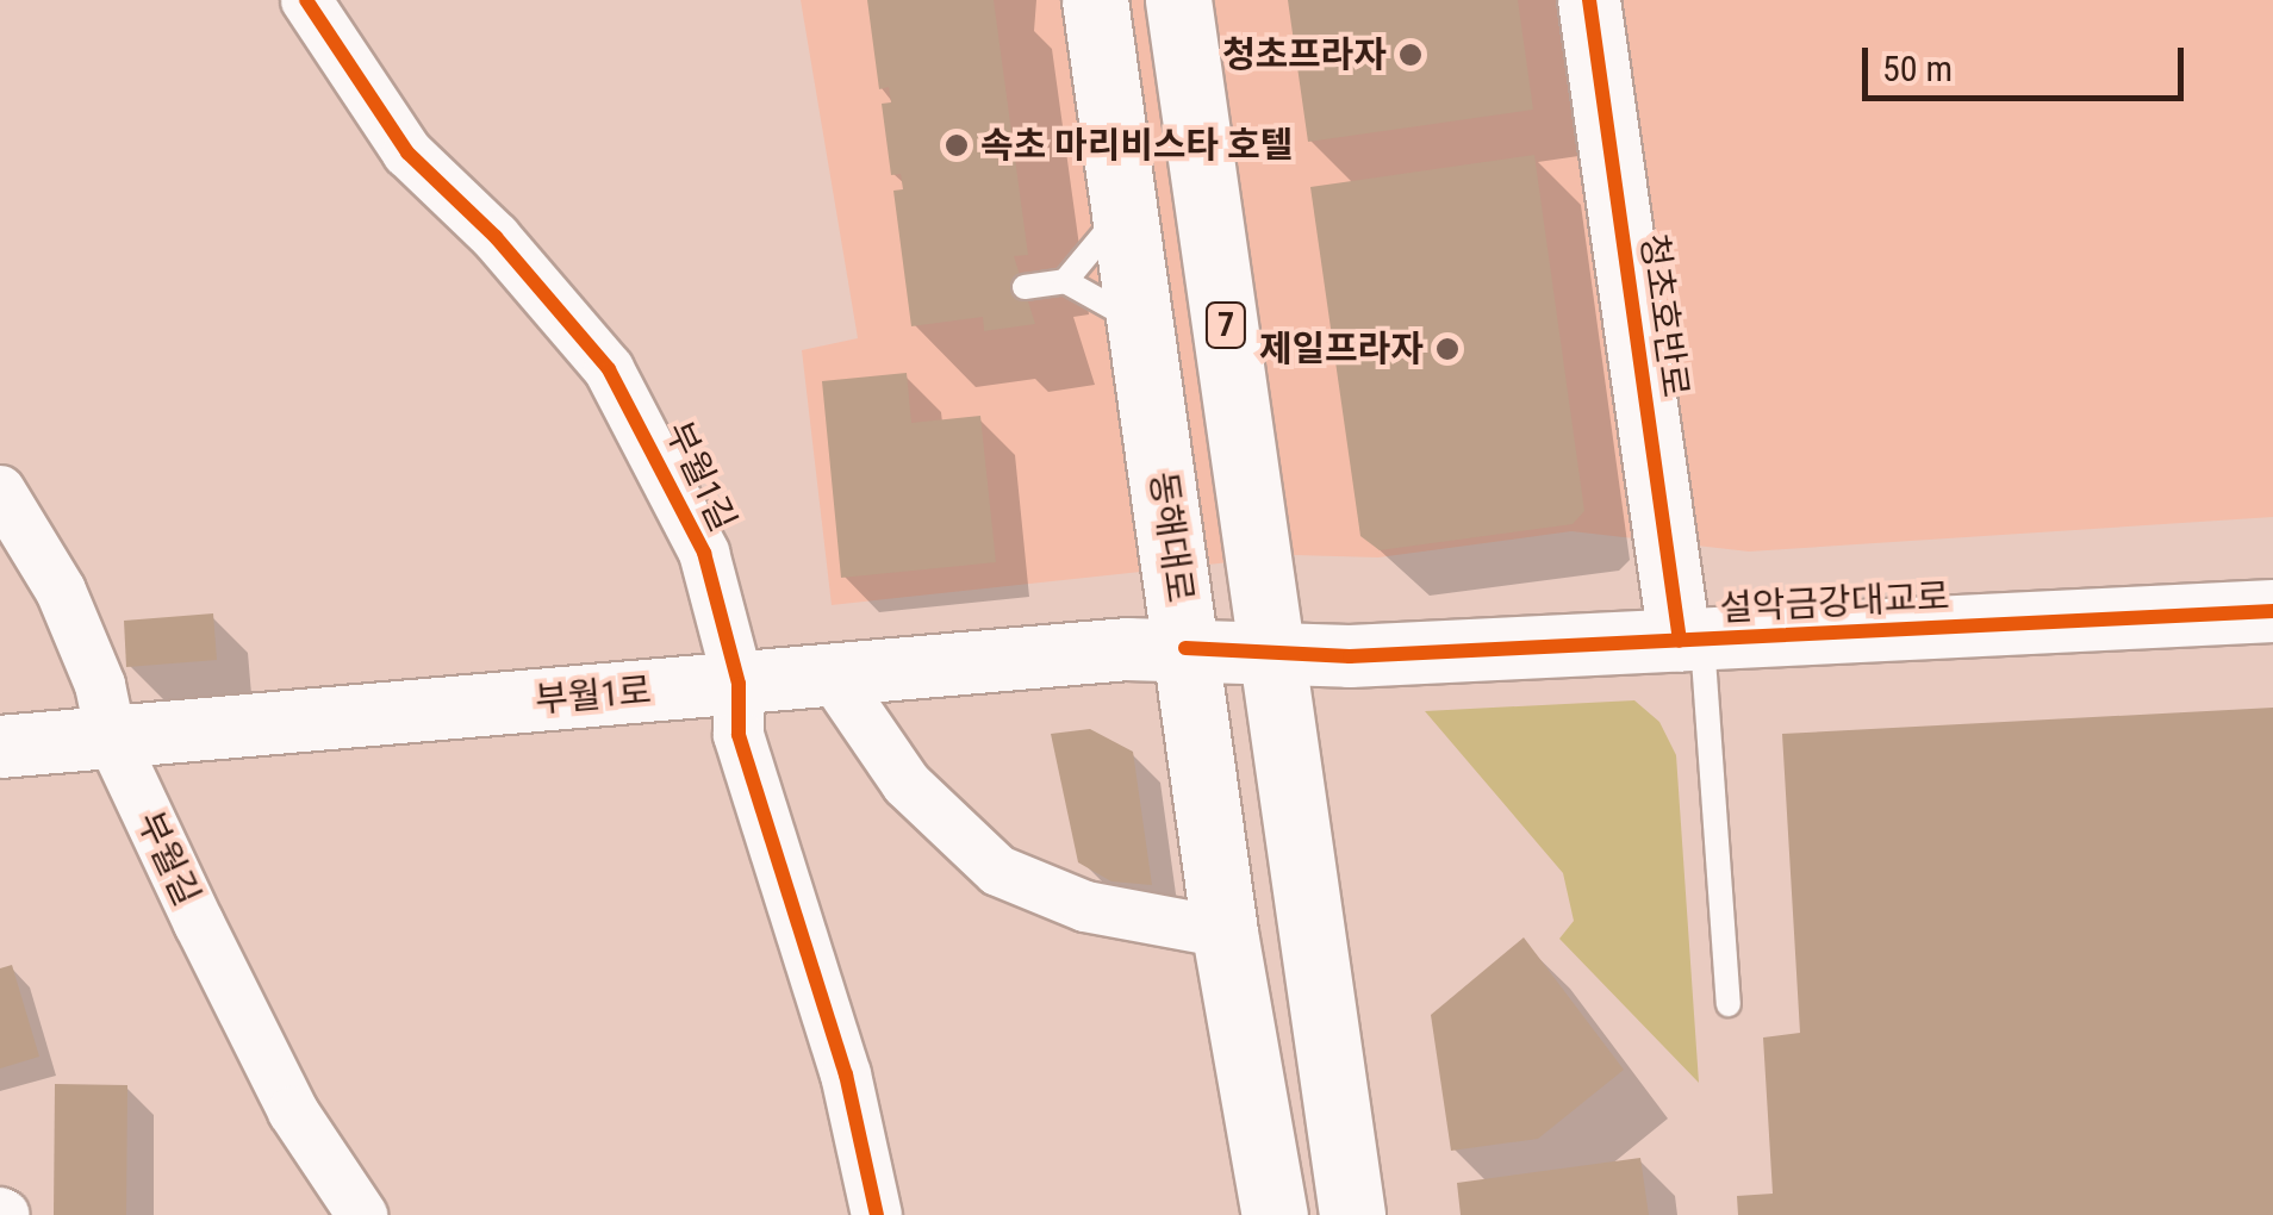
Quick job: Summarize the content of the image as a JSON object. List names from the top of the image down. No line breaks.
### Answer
{"streets":{"main road":["7","동해대로"],"street":["청초호반로","부월1길","설악금강대교로","부월1로","부월길"]},"crossings":[["청초호반로","설악금강대교로"],["7","설악금강대교로"],["부월1길","부월1로"],["동해대로","설악금강대교로"],["동해대로","부월1로"],["설악금강대교로","부월1로"],["부월1로","부월길"]],"places":["청초프라자","속초 마리비스타 호텔","제일프라자"],"scale_bar":"50 m"}
